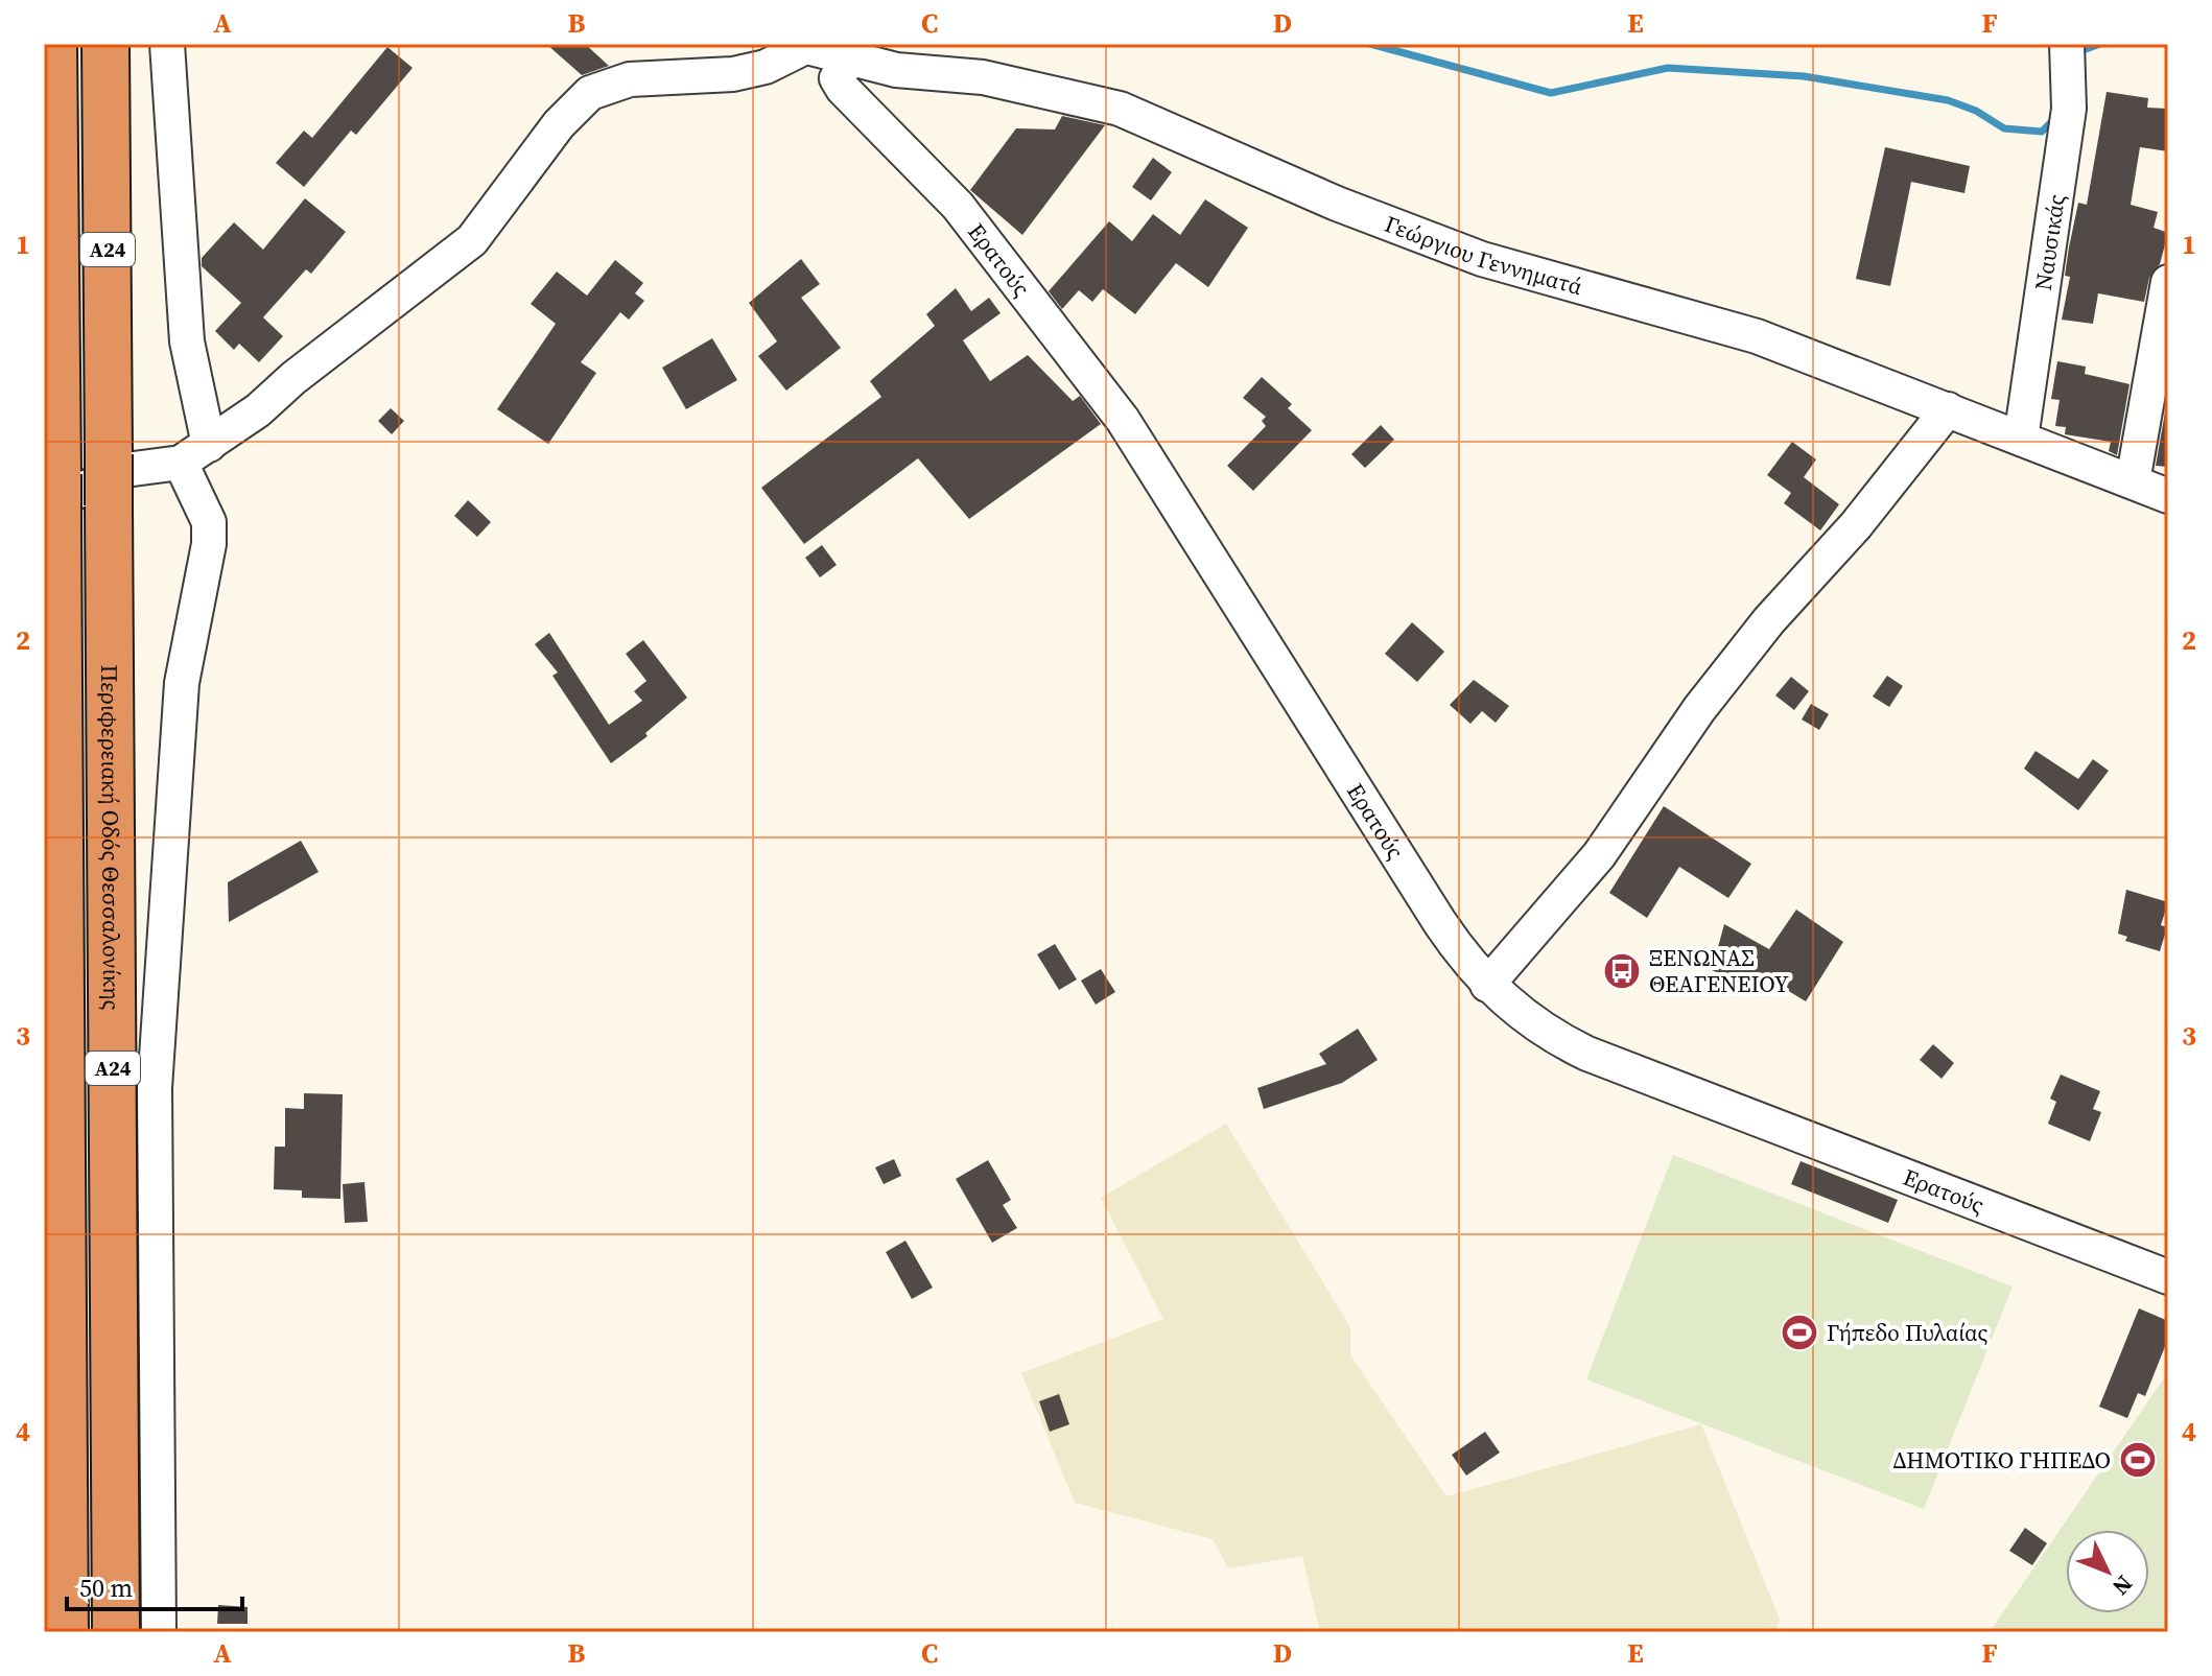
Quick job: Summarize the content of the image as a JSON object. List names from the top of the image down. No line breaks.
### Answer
{"streets":{"highway":["Α24","Περιφερειακή Οδός Θεσσαλονίκης"],"street":["Ναυσικάς","Γεώργιου Γεννηματά","Ερατούς"]},"crossings":[["Ναυσικάς","Γεώργιου Γεννηματά"],["Γεώργιου Γεννηματά","Ερατούς"]],"places":{"bus stop":["ΞΕΝΩΝΑΣ ΘΕΑΓΕΝΕΙΟΥ"],"sports":["Γήπεδο Πυλαίας","ΔΗΜΟΤΙΚΟ ΓΗΠΕΔΟ"]},"scale_bar":"50 m","north":"bottom right","grid":{"columns":["A","B","C","D","E","F"],"rows":["1","2","3","4"]}}
